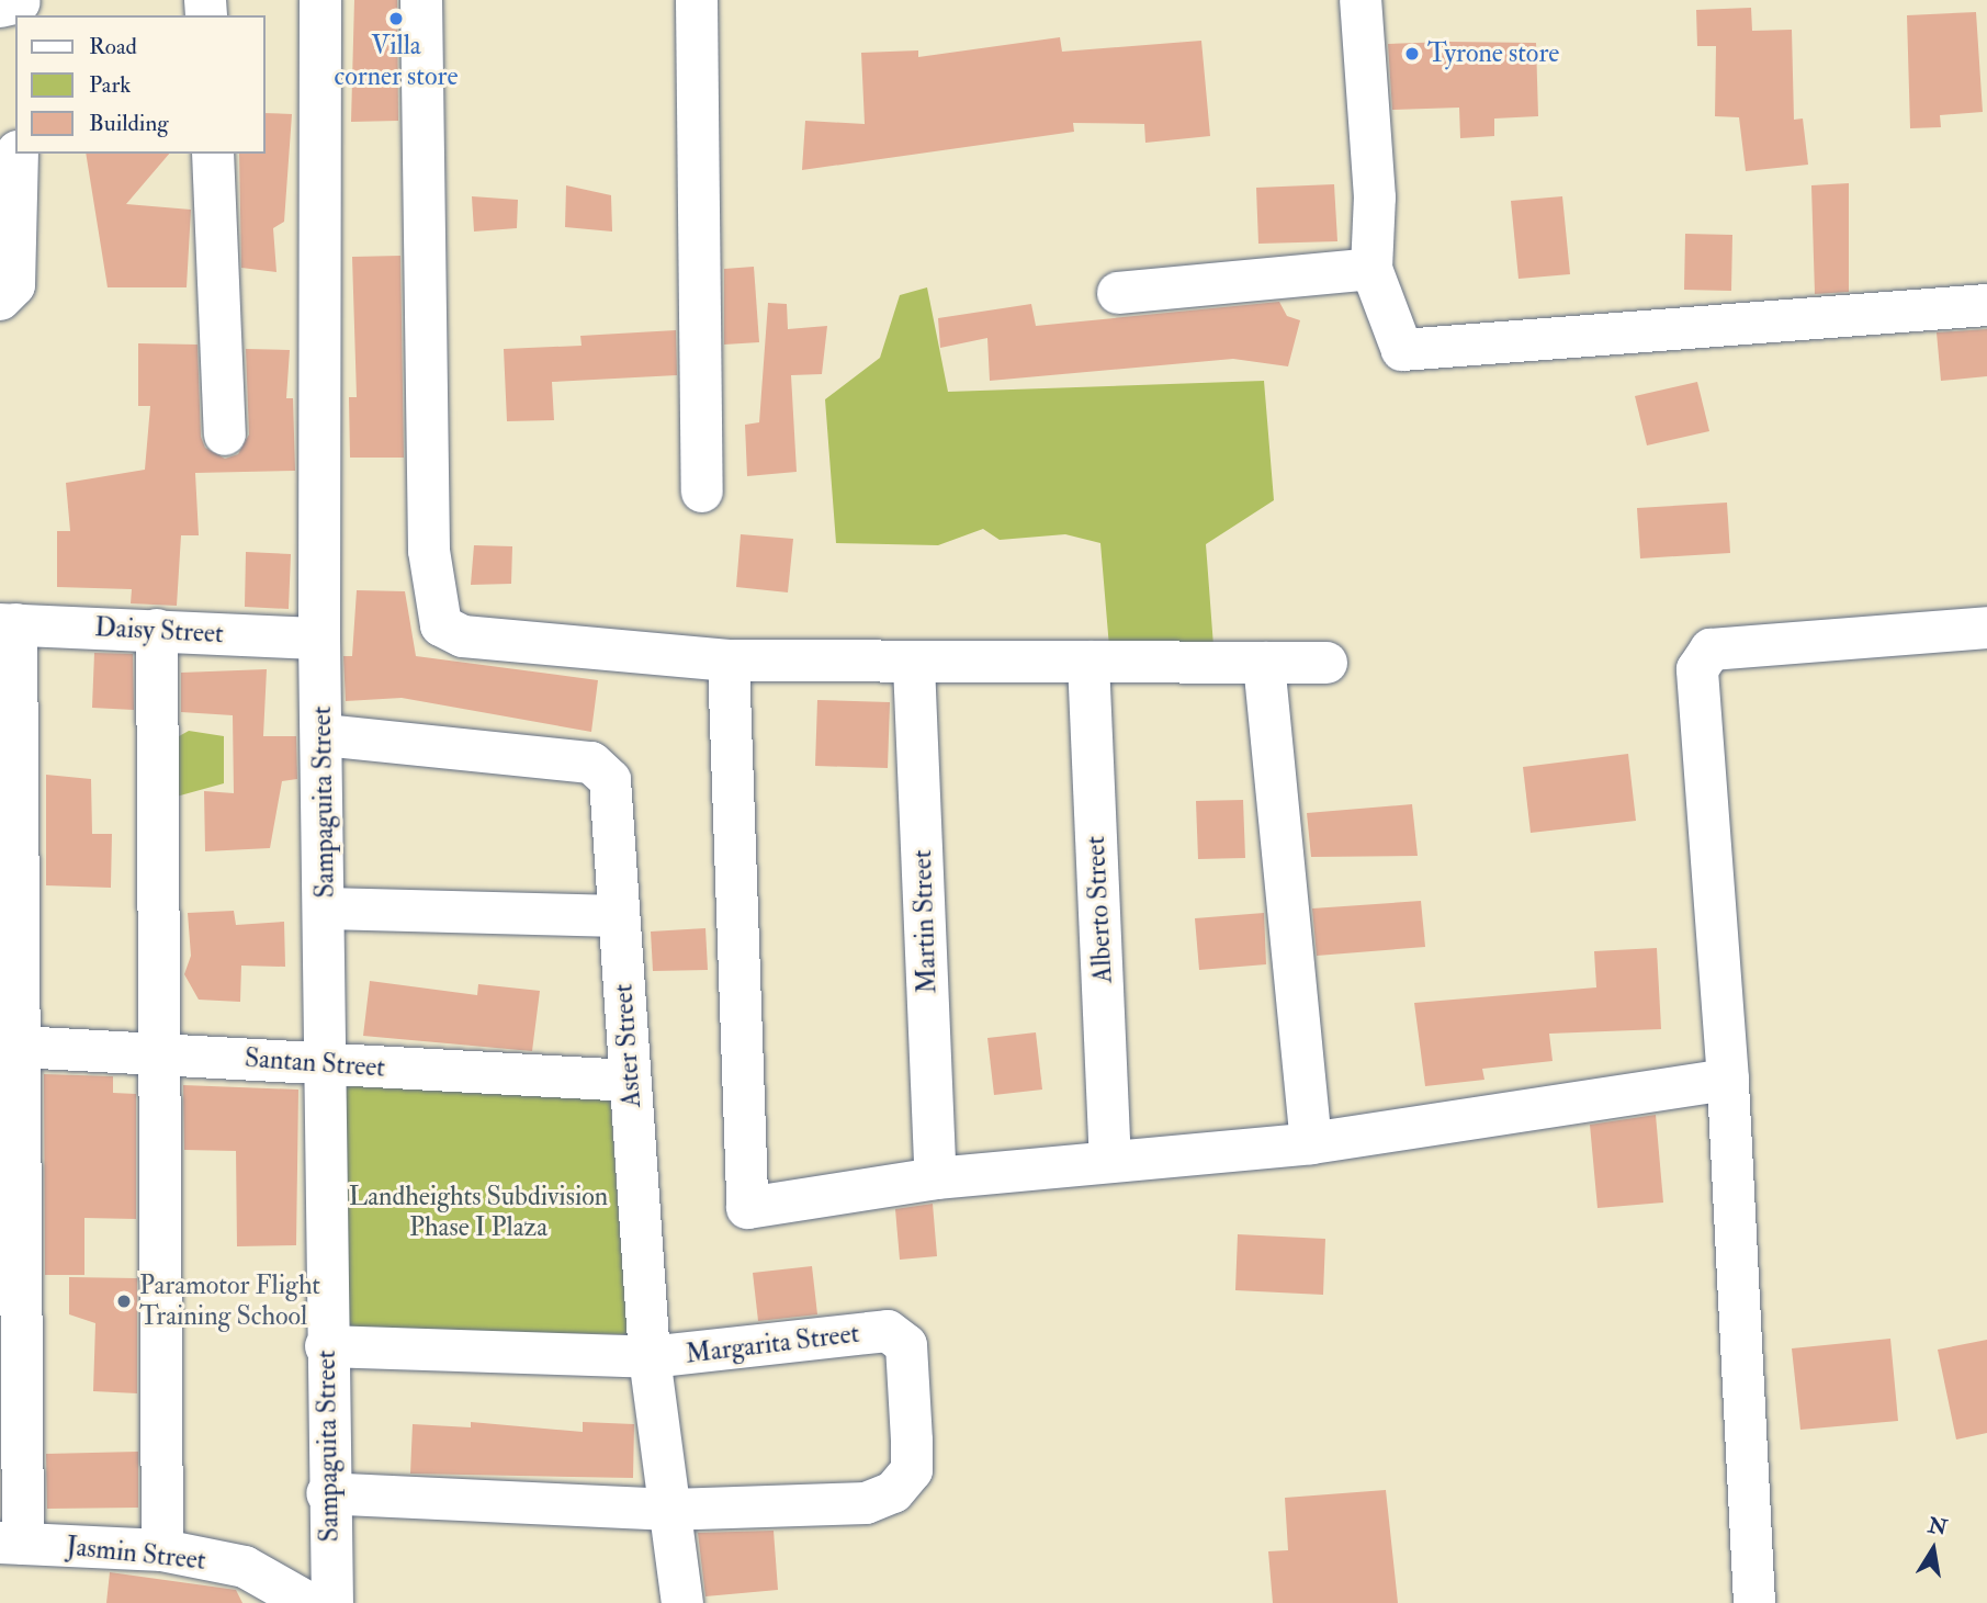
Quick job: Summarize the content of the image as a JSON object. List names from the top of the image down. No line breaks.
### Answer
{"streets":{"street":["Daisy Street","Sampaguita Street","Alberto Street","Martin Street","Aster Street","Santan Street","Margarita Street","Jasmin Street"]},"crossings":[["Daisy Street","Sampaguita Street"],["Sampaguita Street","Aster Street"],["Sampaguita Street","Santan Street"],["Sampaguita Street","Margarita Street"],["Aster Street","Santan Street"],["Aster Street","Margarita Street"]],"parks":["Landheights Subdivision Phase I Plaza"],"places":["Villa corner store","Tyrone store","Paramotor Flight Training School"],"legend":["Road","Park","Building"],"north":"top"}
